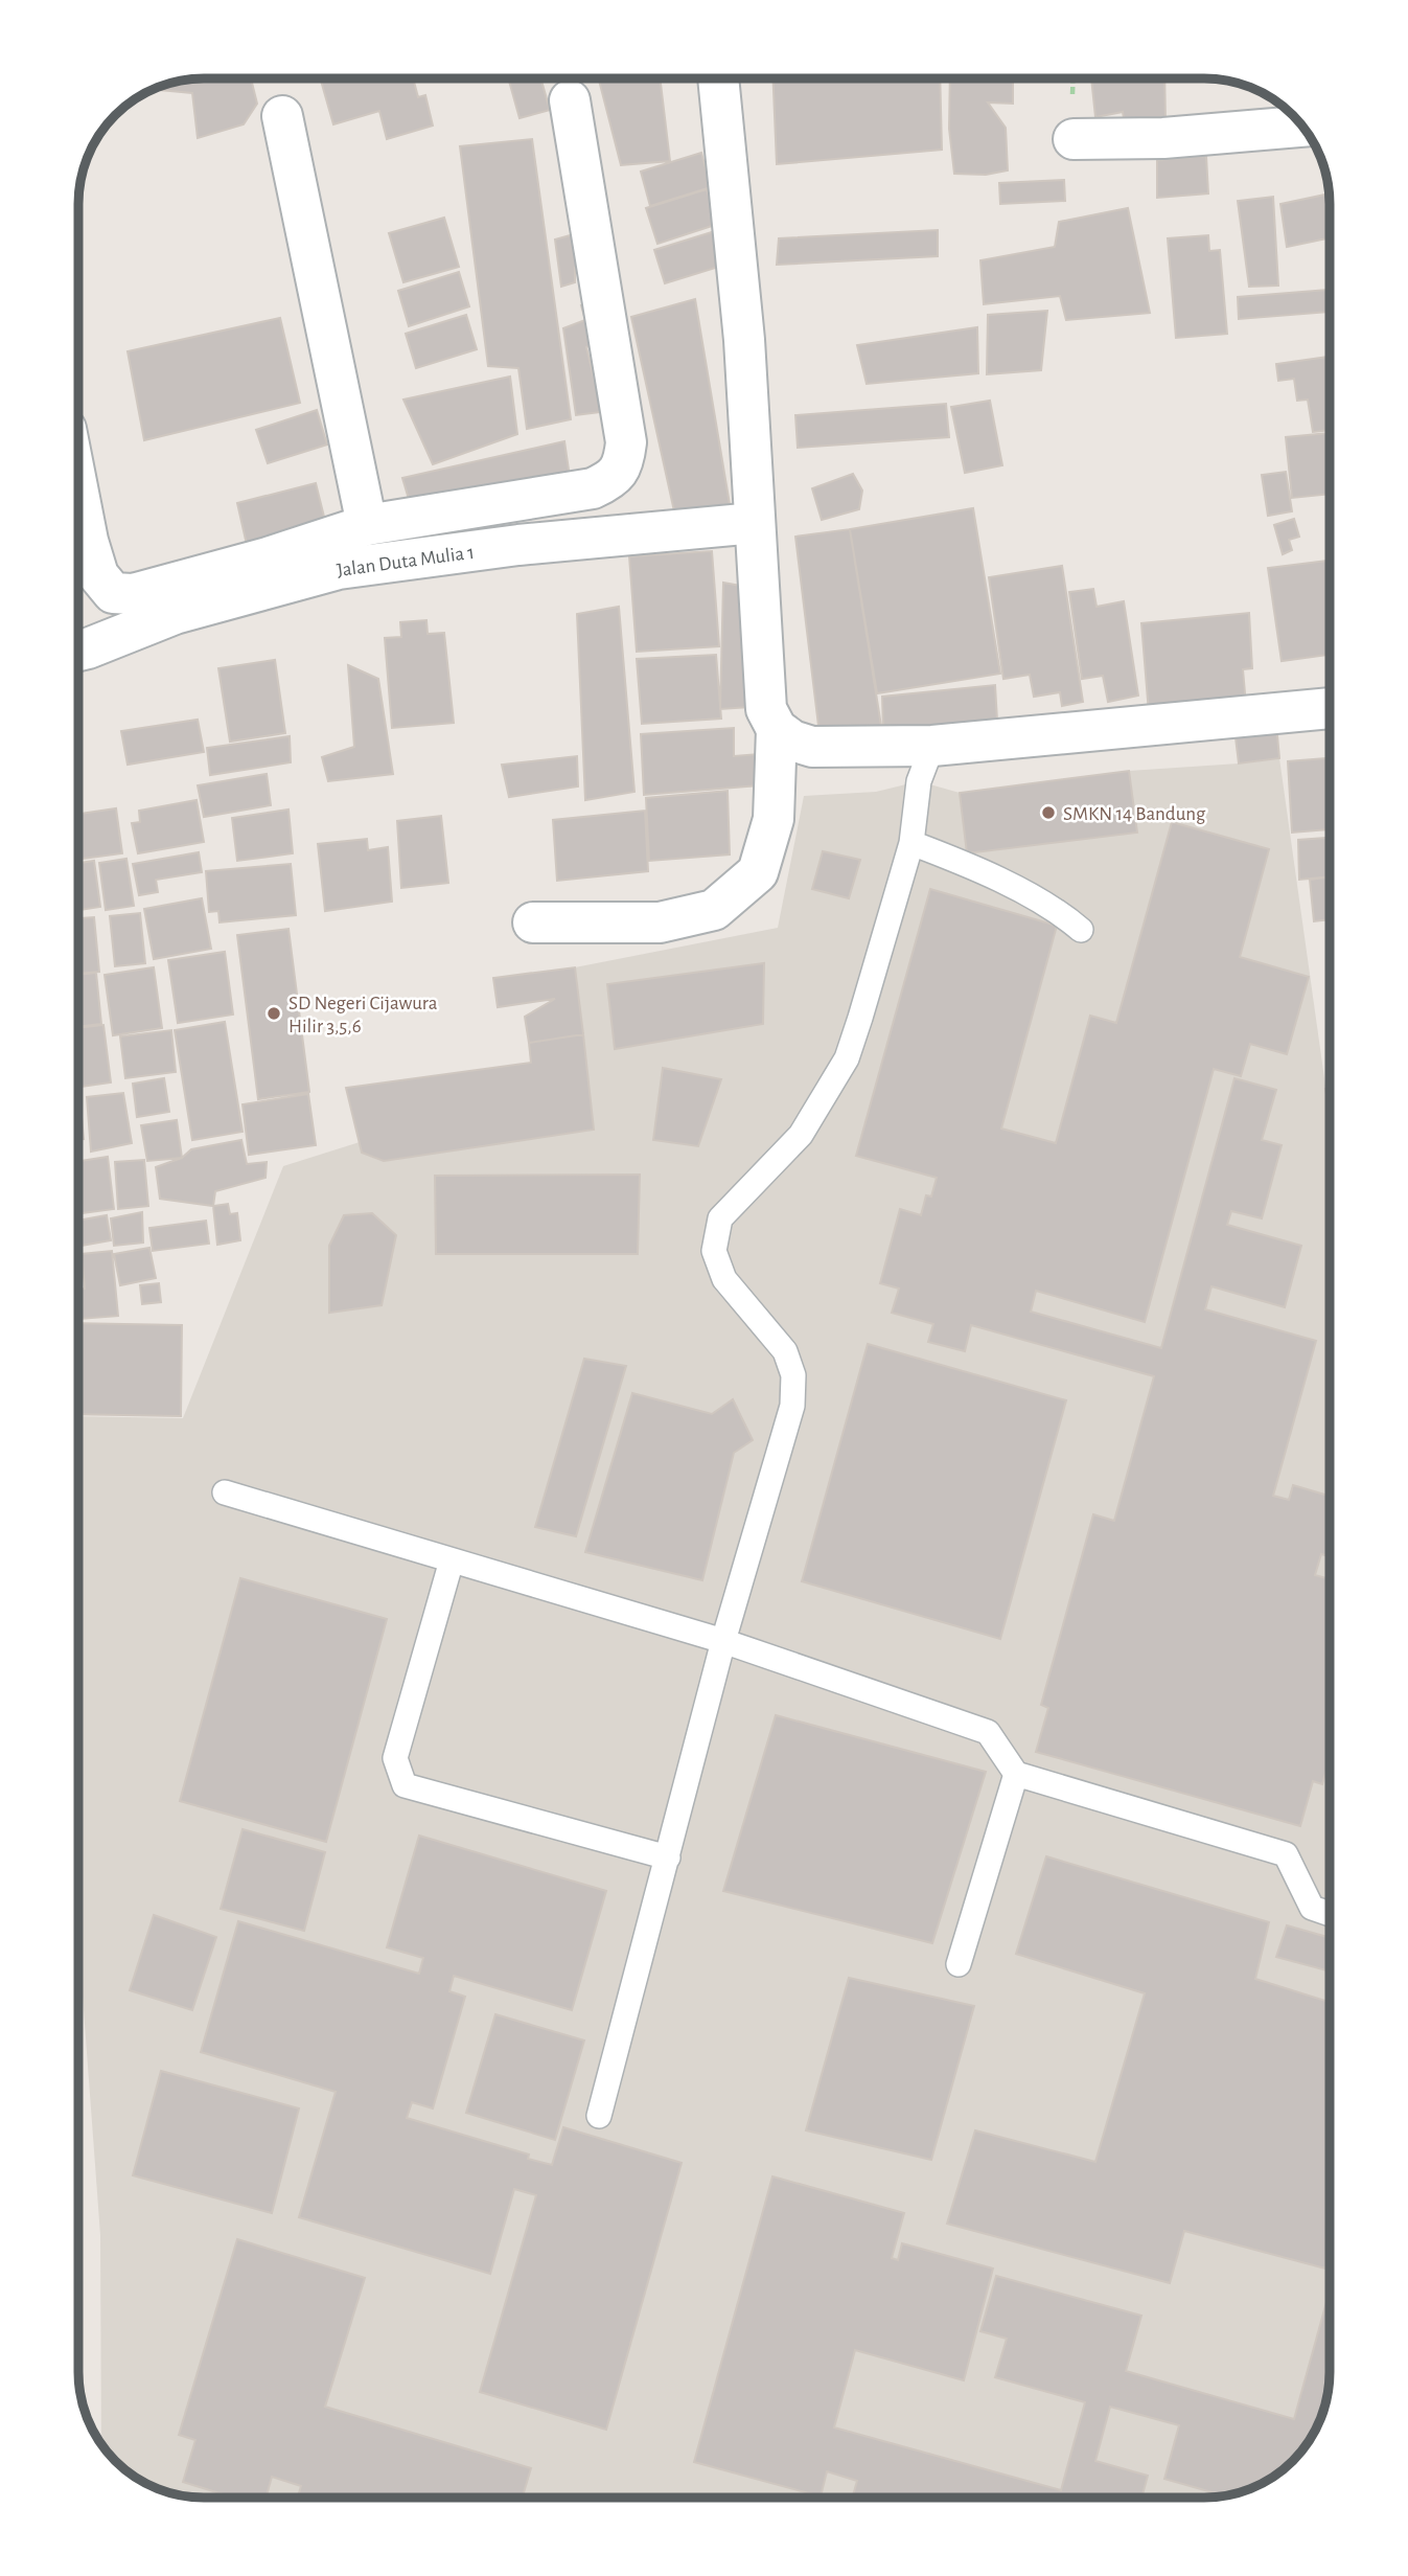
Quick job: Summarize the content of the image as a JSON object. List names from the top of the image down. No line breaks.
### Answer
{"streets":{"street":["Jalan Duta Mulia 1"]},"places":["SMKN 14 Bandung","SD Negeri Cijawura Hilir 3,5,6"]}
